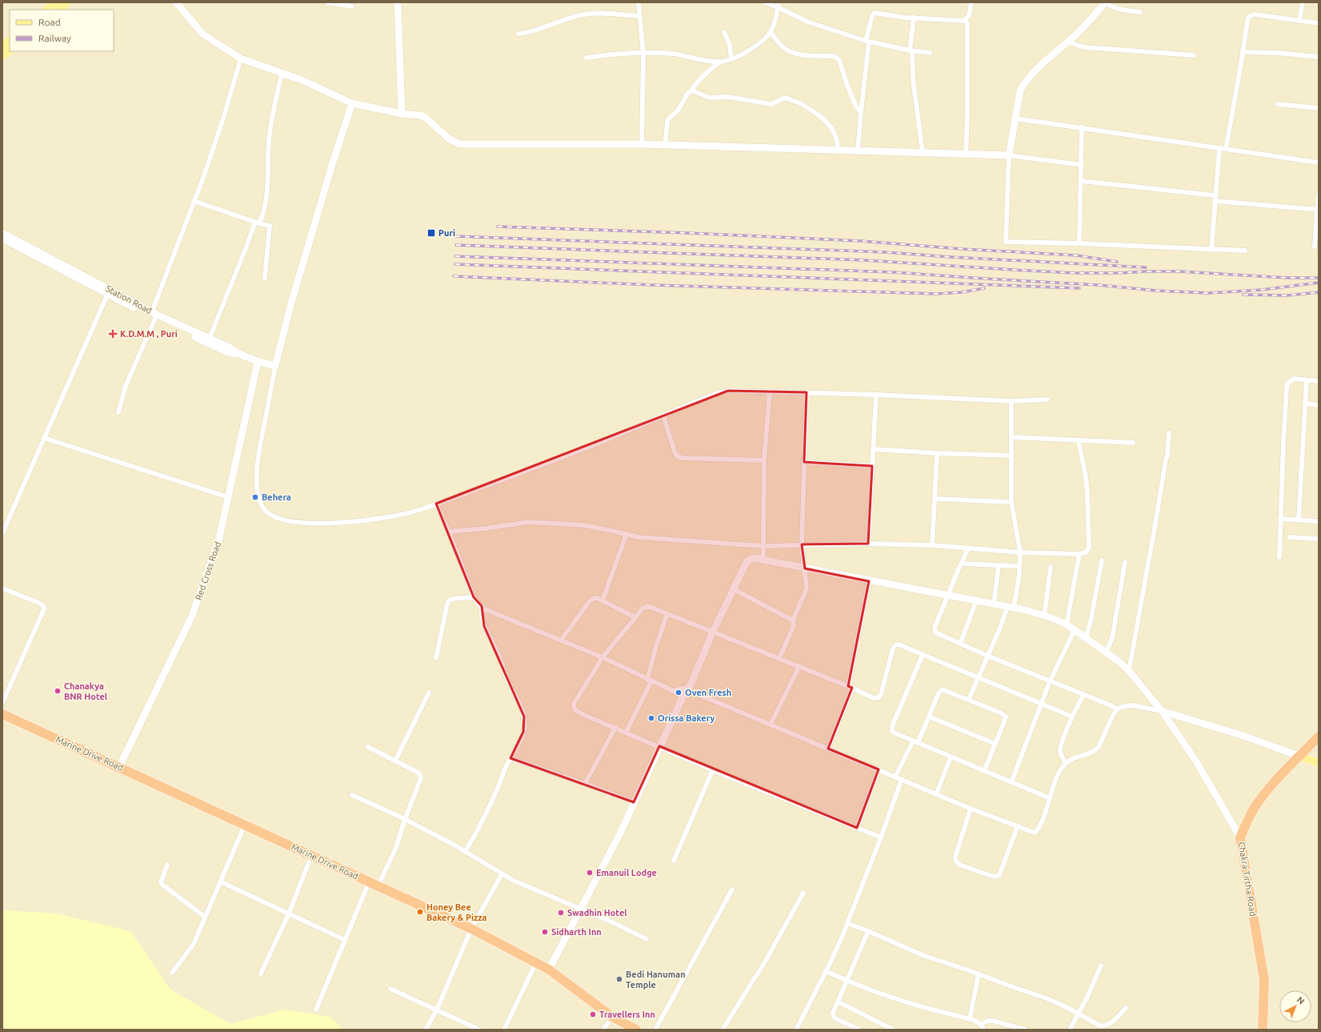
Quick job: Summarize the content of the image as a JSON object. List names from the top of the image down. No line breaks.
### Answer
{"streets":{"highway":["Marine Drive Road","Chakra Tirtha Road"],"main road":["Station Road","Red Cross Road"]},"crossings":[["Station Road","Red Cross Road"],["Red Cross Road","Marine Drive Road"]],"places":{"transit":["Puri"],"health":["K.D.M.M , Puri"],"other":["Behera","Chanakya BNR Hotel","Oven Fresh","Orissa Bakery","Emanuil Lodge","Honey Bee Bakery & Pizza","Swadhin Hotel","Sidharth Inn","Bedi Hanuman Temple","Travellers Inn"]},"legend":["Road","Railway"],"north":"top right"}
